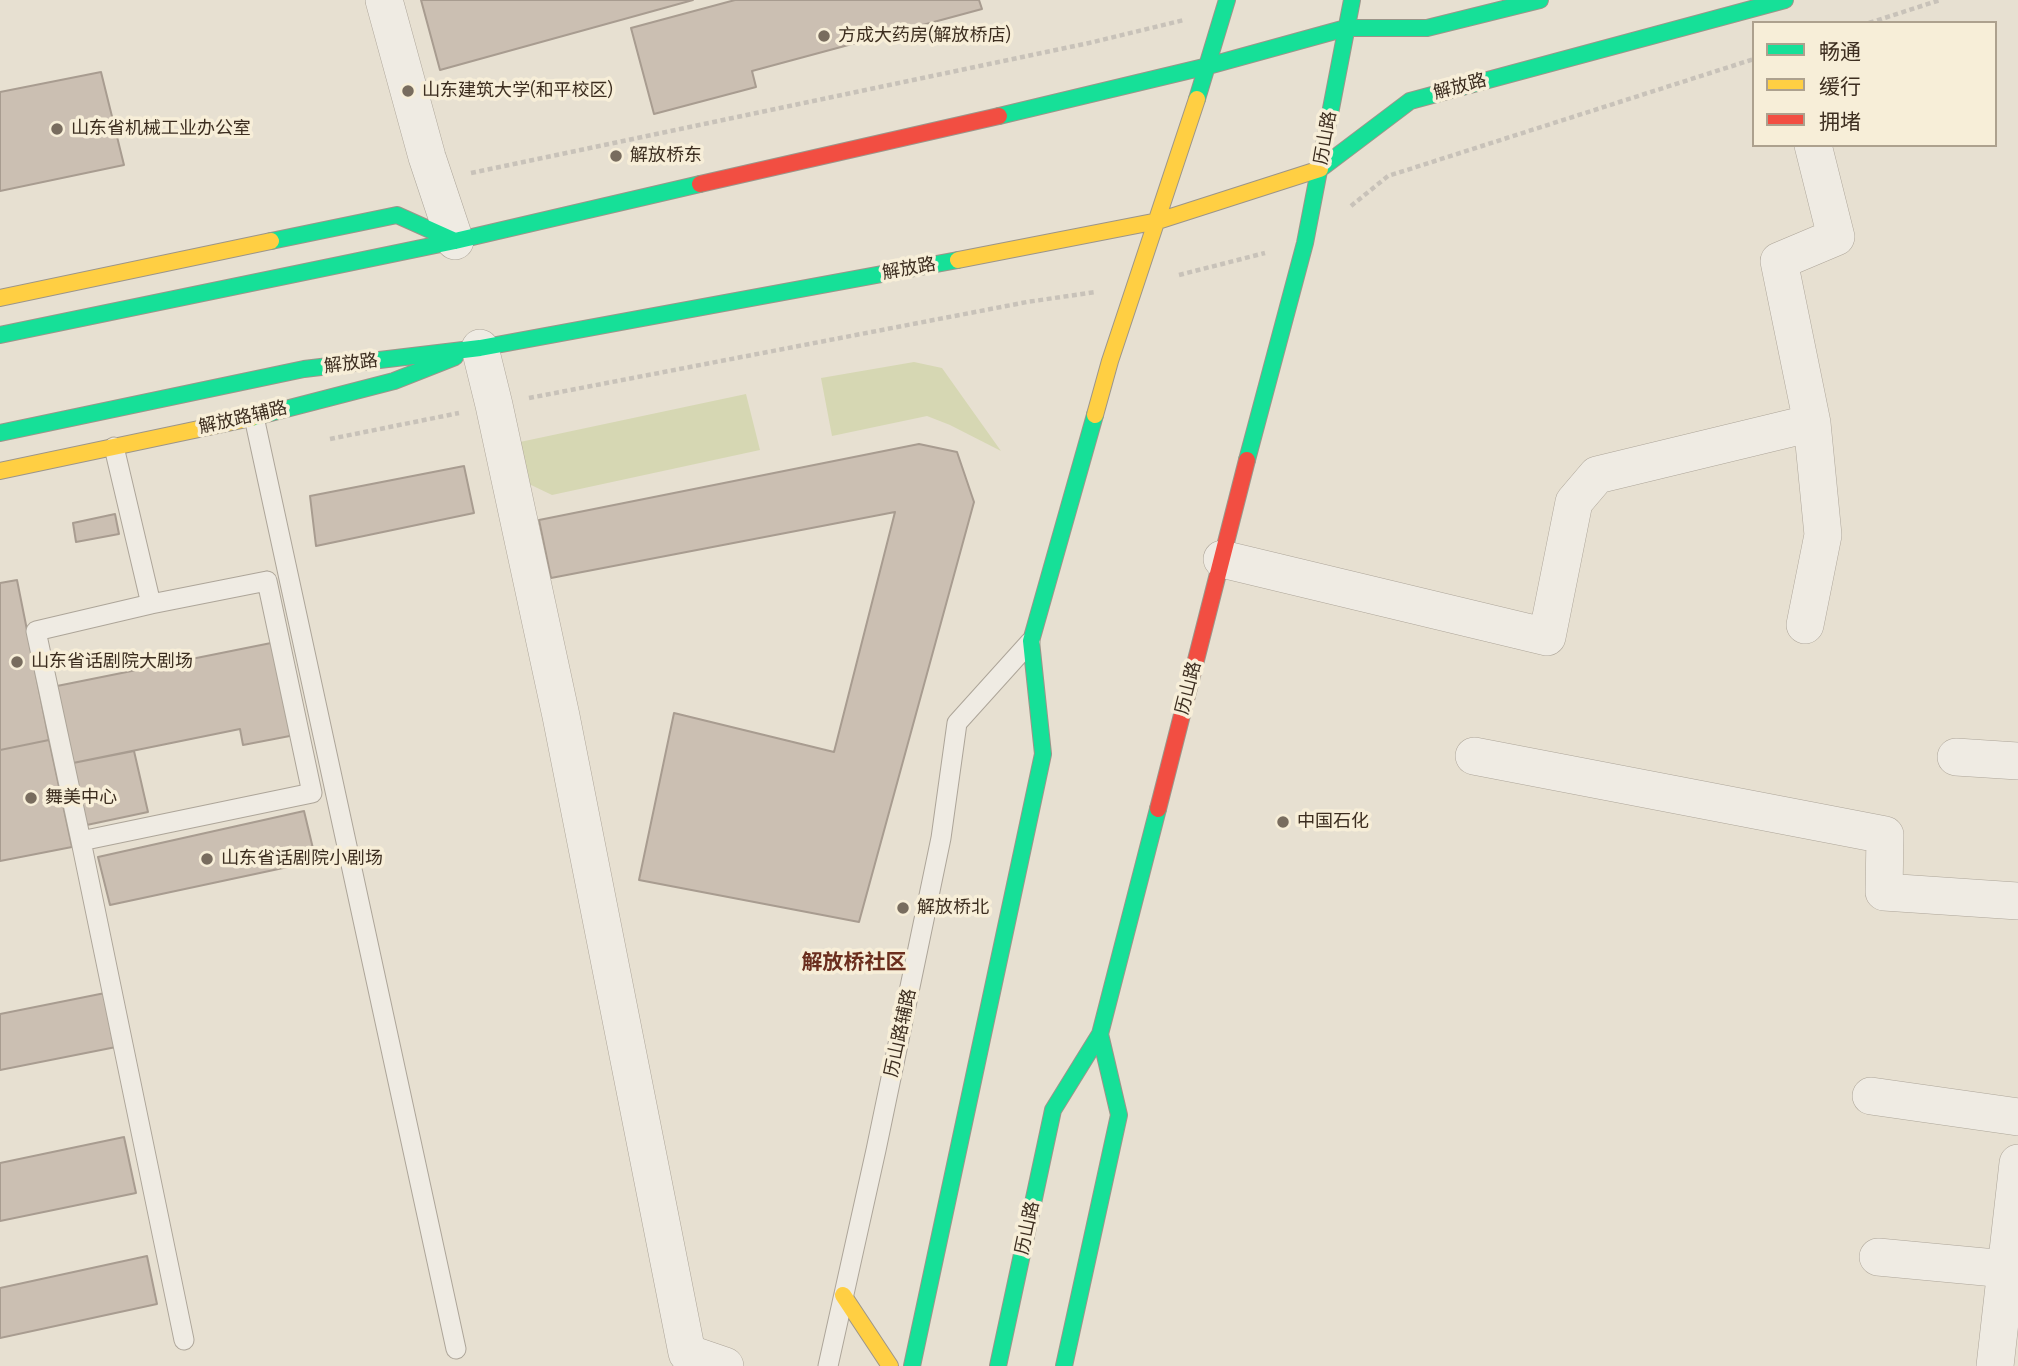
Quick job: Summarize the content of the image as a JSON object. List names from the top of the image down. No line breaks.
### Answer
{"streets":{"main road":["解放路","历山路","解放路辅路"],"lane":["历山路辅路"]},"crossings":[["解放路","历山路"],["解放路","解放路辅路"]],"districts":["解放桥社区"],"places":["方成大药房(解放桥店)","山东建筑大学(和平校区)","山东省机械工业办公室","解放桥东","山东省话剧院大剧场","舞美中心","中国石化","山东省话剧院小剧场","解放桥北"],"legend":["畅通","缓行","拥堵"]}
